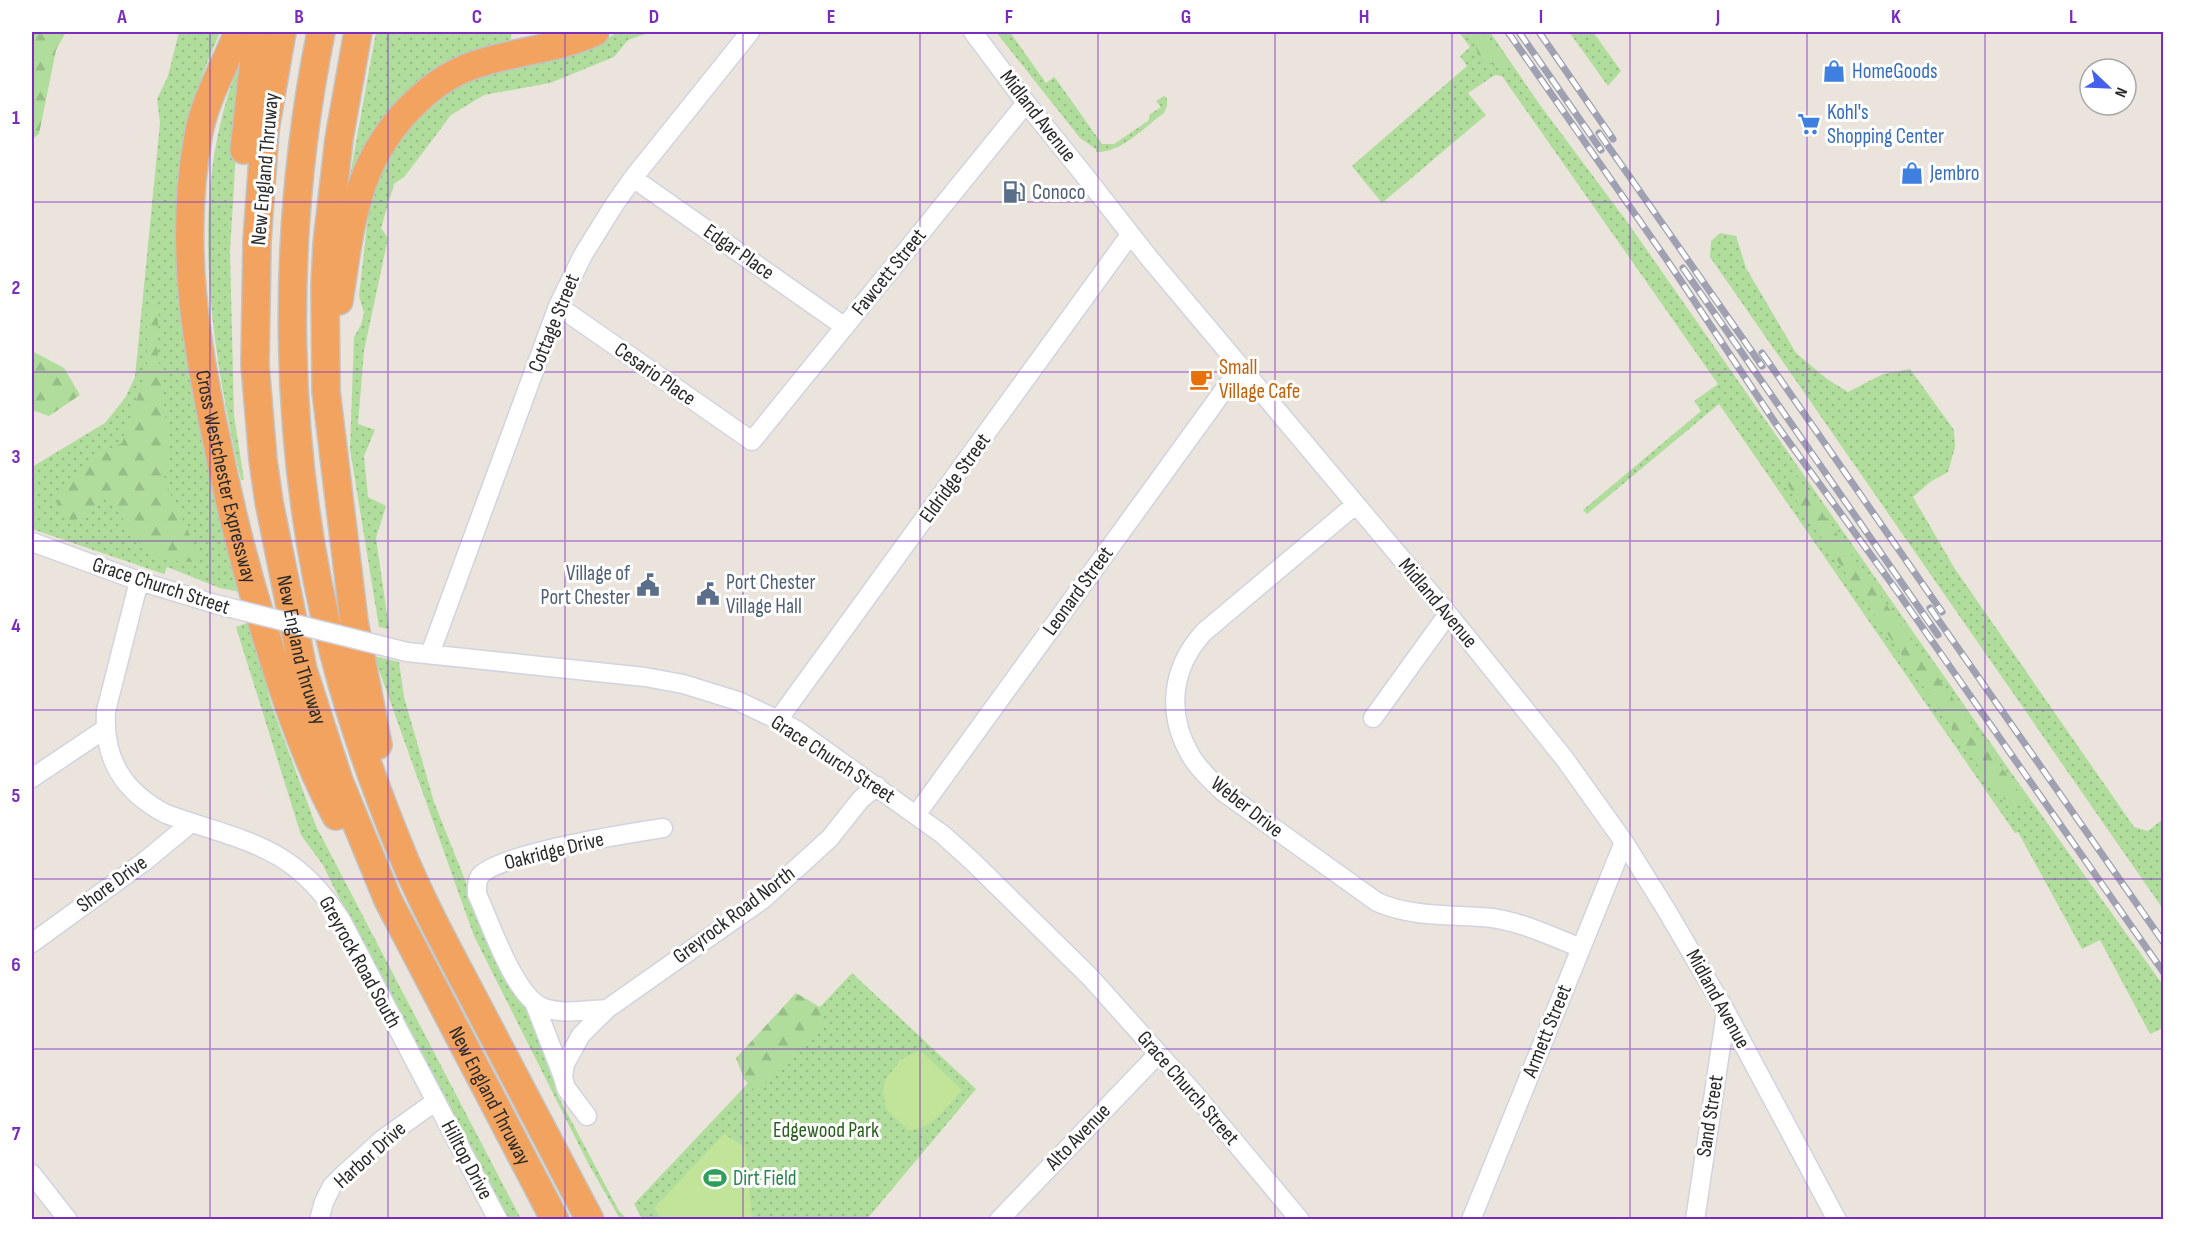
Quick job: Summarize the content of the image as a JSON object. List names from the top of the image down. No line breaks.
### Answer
{"streets":{"highway":["New England Thruway","Cross Westchester Expressway"],"street":["Midland Avenue","Edgar Place","Fawcett Street","Cottage Street","Cesario Place","Eldridge Street","Grace Church Street","Leonard Street","Weber Drive","Oakridge Drive","Shore Drive","Greyrock Road North","Greyrock Road South","Armett Street","Sand Street","Alto Avenue","Harbor Drive","Hilltop Drive"]},"crossings":[["Midland Avenue","Fawcett Street"],["Midland Avenue","Eldridge Street"],["Midland Avenue","Leonard Street"],["Midland Avenue","Weber Drive"],["Midland Avenue","Armett Street"],["Midland Avenue","Sand Street"],["New England Thruway","Cross Westchester Expressway"],["Edgar Place","Fawcett Street"],["Edgar Place","Cottage Street"],["Fawcett Street","Cesario Place"],["Cottage Street","Cesario Place"],["Cottage Street","Grace Church Street"],["Eldridge Street","Grace Church Street"],["Grace Church Street","Leonard Street"],["Grace Church Street","Greyrock Road North"],["Grace Church Street","Greyrock Road South"],["Grace Church Street","Alto Avenue"],["Weber Drive","Armett Street"],["Oakridge Drive","Greyrock Road North"],["Shore Drive","Greyrock Road South"],["Greyrock Road South","Harbor Drive"],["Greyrock Road South","Hilltop Drive"],["Harbor Drive","Hilltop Drive"]],"parks":["Edgewood Park"],"places":{"shop":["HomeGoods","Jembro"],"supermarket":["Kohl's Shopping Center"],"fuel station":["Conoco"],"cafe":["Small Village Cafe"],"public building":["Village of Port Chester","Port Chester Village Hall"],"sports":["Dirt Field"]},"north":"bottom right","grid":{"columns":["A","B","C","D","E","F","G","H","I","J","K","L"],"rows":["1","2","3","4","5","6","7"]}}
